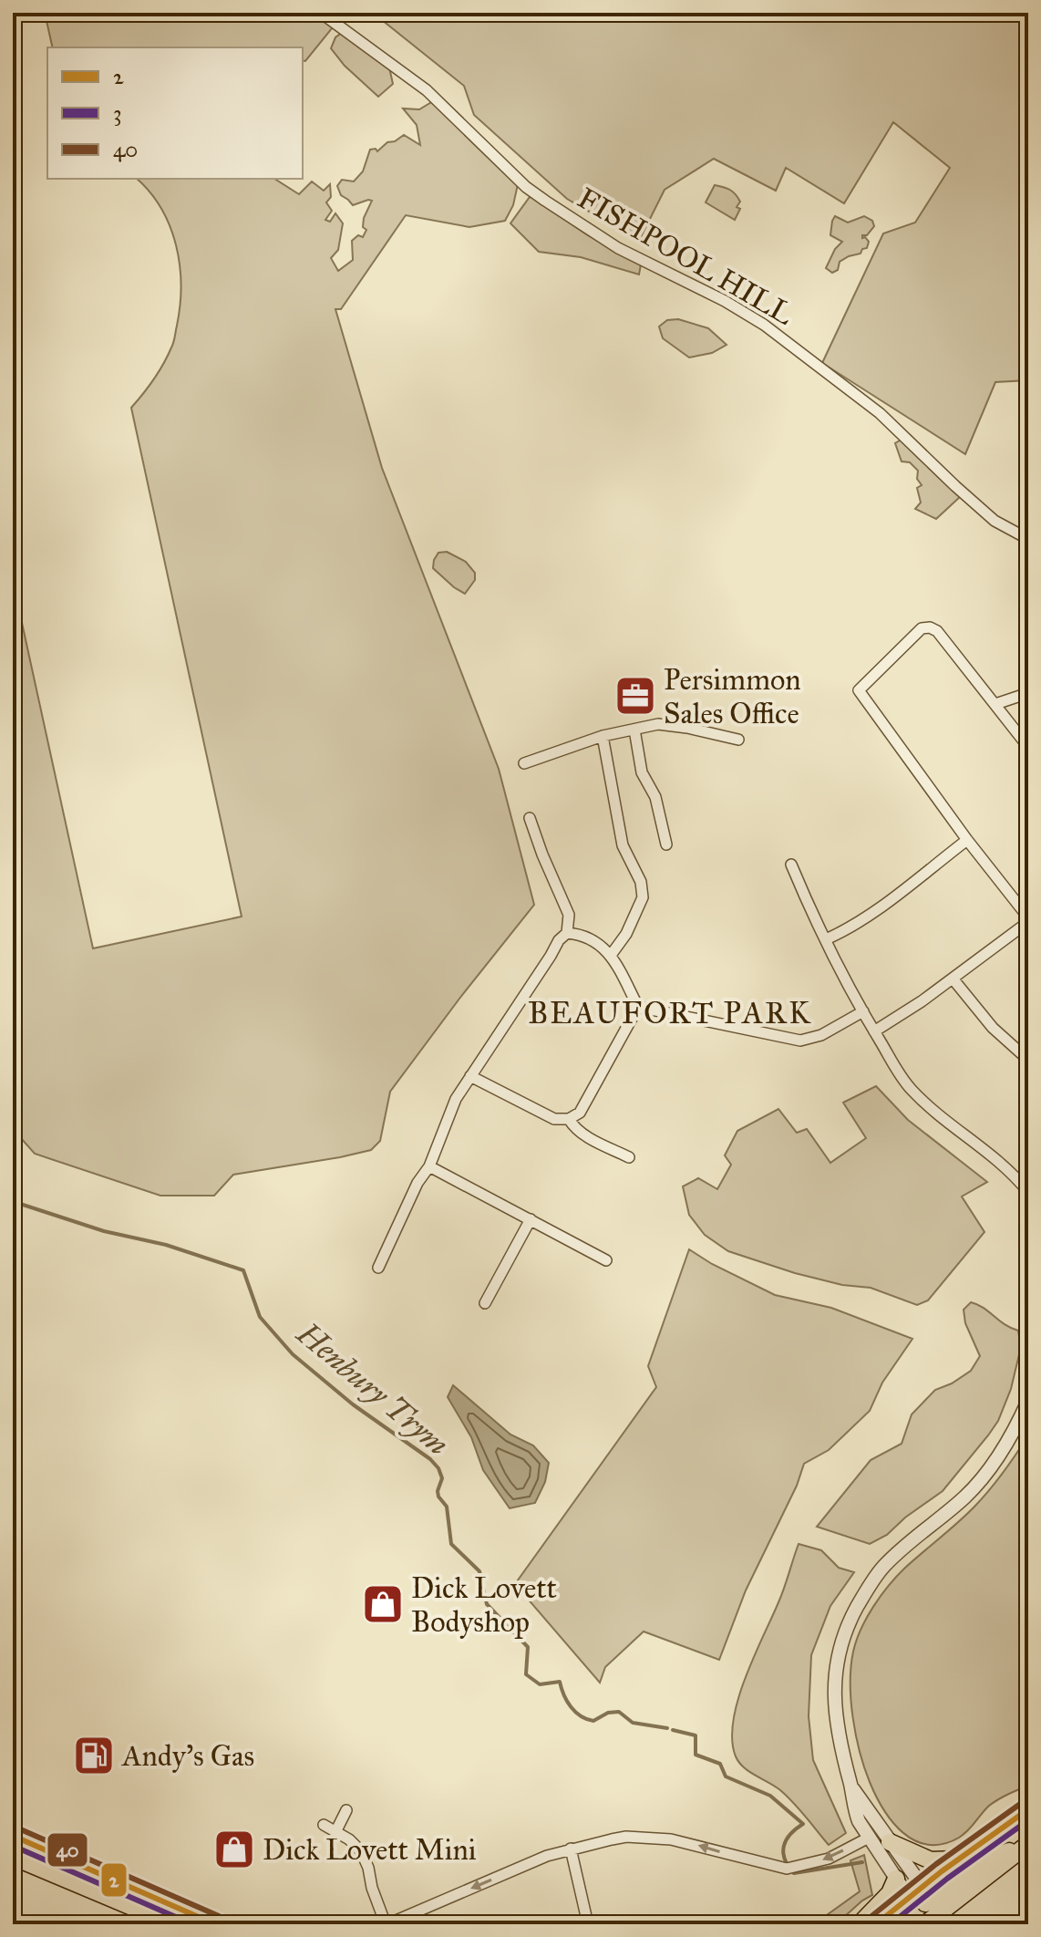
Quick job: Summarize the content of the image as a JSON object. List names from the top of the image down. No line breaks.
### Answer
{"streets":{"street":["FISHPOOL HILL"]},"districts":["BEAUFORT PARK"],"water":["Henbury Trym"],"places":{"office":["Persimmon Sales Office"],"shop":["Dick Lovett Bodyshop","Dick Lovett Mini"],"fuel station":["Andy's Gas"]},"lines":["transit line 40","transit line 2","transit line 3"],"legend":["2","3","40"]}
